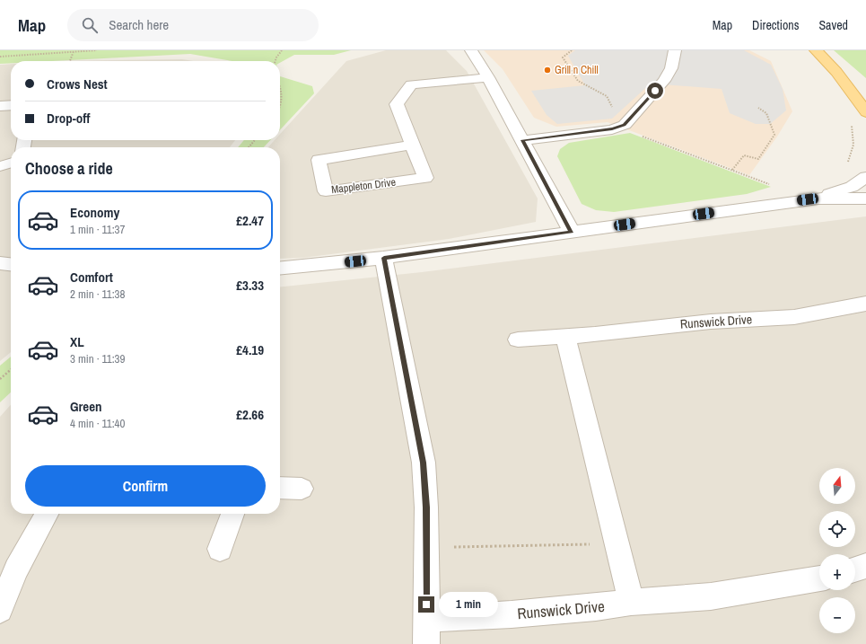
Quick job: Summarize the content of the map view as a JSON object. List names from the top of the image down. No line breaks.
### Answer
{"streets":{"street":["Mappleton Drive","Runswick Drive"]},"places":["Grill n Chill"],"north":"top","page":{"header":"Map","search":"Search here","nav":["Map","Directions","Saved"],"banner":["Crows Nest","Drop-off"],"heading":"Choose a ride","list":[{"name":"Economy","note":"1 min · 11:37","value":"£2.47"},{"name":"Comfort","note":"2 min · 11:38","value":"£3.33"},{"name":"XL","note":"3 min · 11:39","value":"£4.19"},{"name":"Green","note":"4 min · 11:40","value":"£2.66"}],"buttons":"Confirm","map_buttons":["+","−"],"bubble":"1 min"}}
